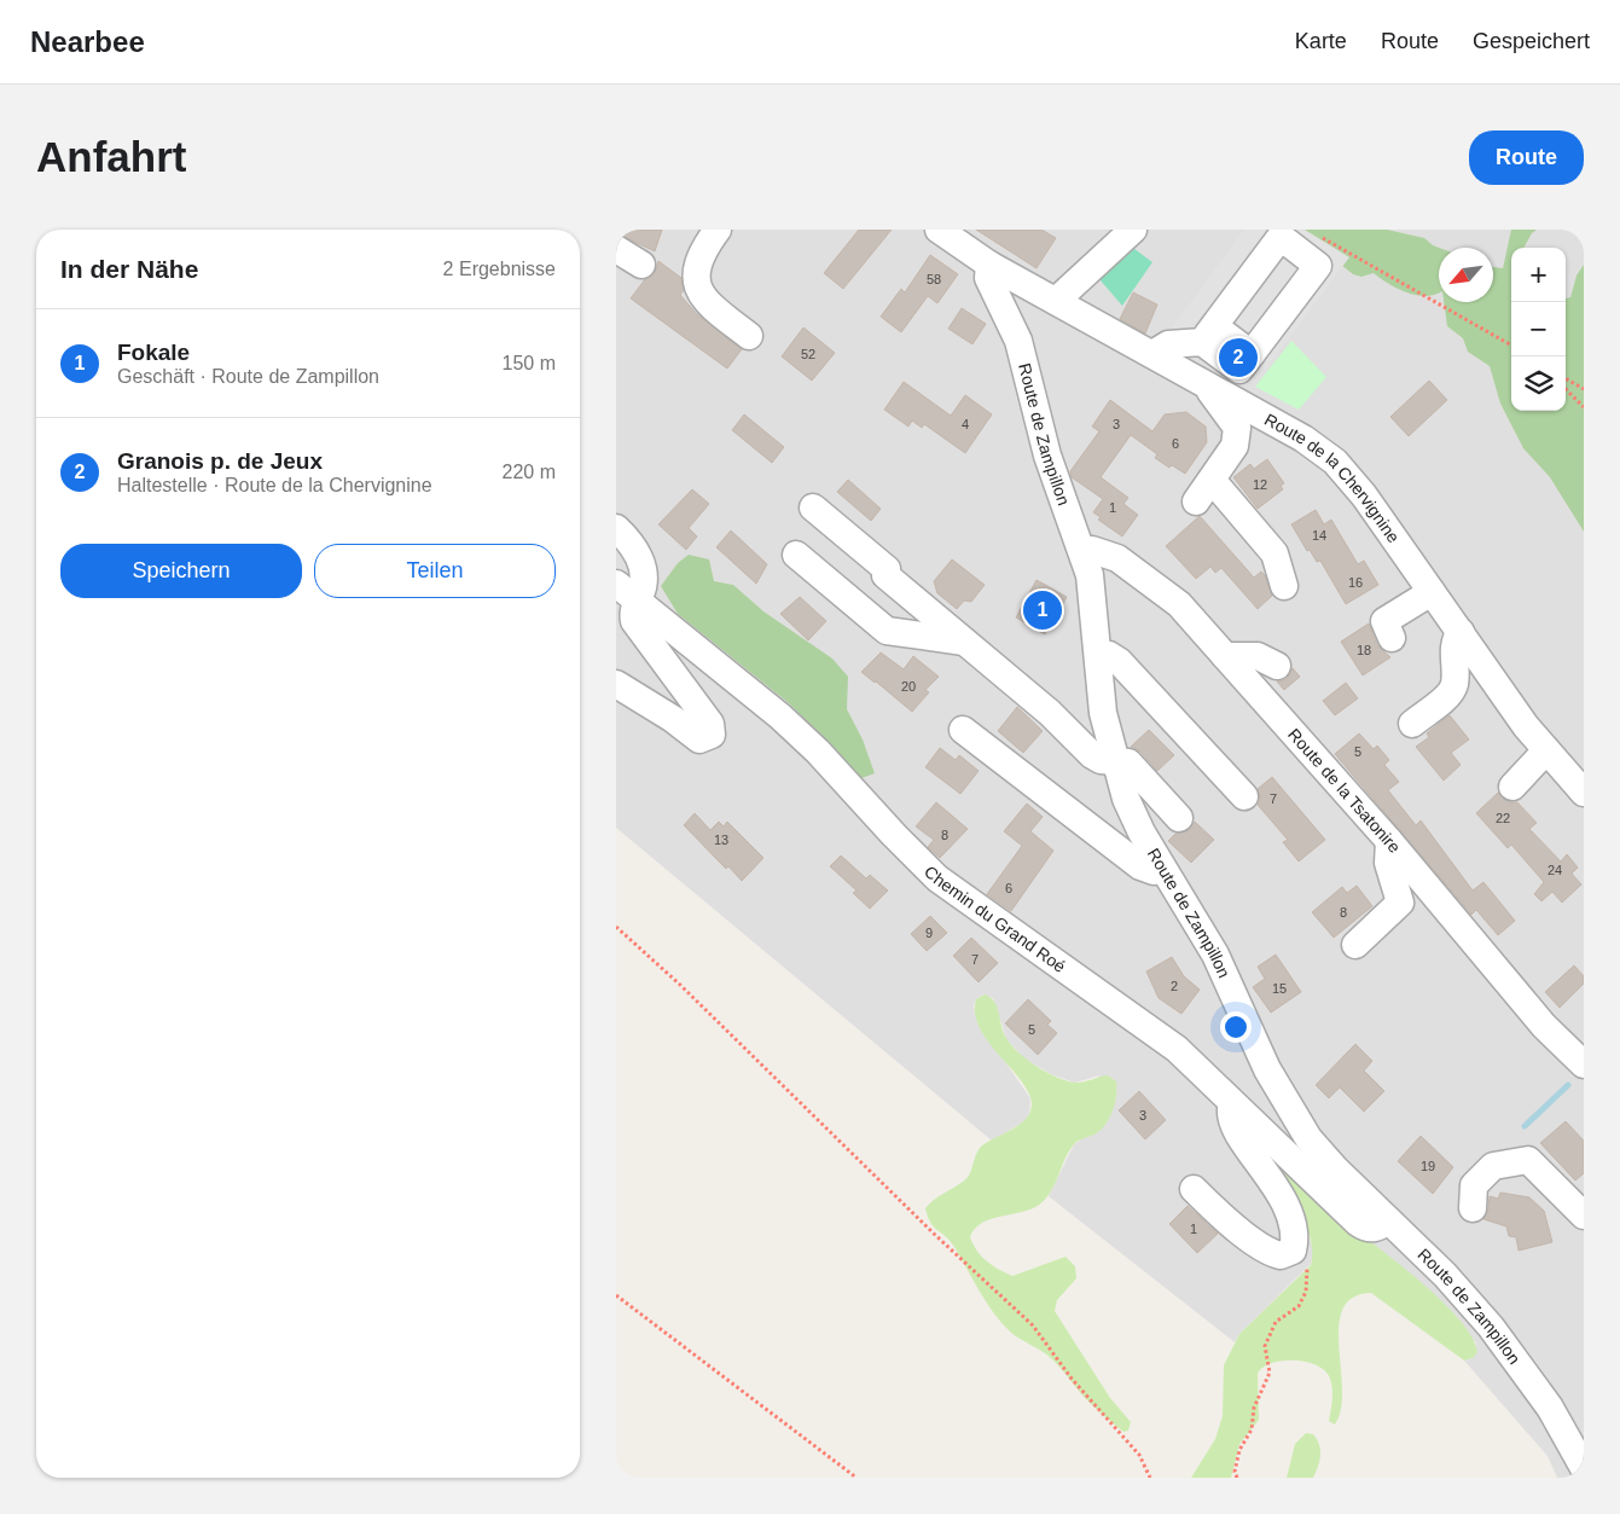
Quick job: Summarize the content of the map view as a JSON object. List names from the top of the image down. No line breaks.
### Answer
{"streets":{"street":["Route de Zampillon","Route de la Chervignine","Route de la Tsatonire","Chemin du Grand Roé"]},"crossings":[["Route de Zampillon","Route de la Chervignine"],["Route de Zampillon","Route de la Tsatonire"],["Route de Zampillon","Chemin du Grand Roé"]],"house_numbers":["58","52","4","3","6","12","1","14","16","18","20","5","7","22","8","13","24","6","8","9","7","2","15","5","3","19","1"],"north":"bottom left","page":{"header":"Nearbee","nav":["Karte","Route","Gespeichert"],"buttons":["Route",["Speichern","Teilen"]],"title":"Anfahrt","heading":["In der Nähe","2 Ergebnisse"],"map_buttons":["+","−"],"list":[{"mark":"1","name":"Fokale","note":"Geschäft · Route de Zampillon","value":"150 m"},{"mark":"2","name":"Granois p. de Jeux","note":"Haltestelle · Route de la Chervignine","value":"220 m"}],"pins":["2","1"]}}
